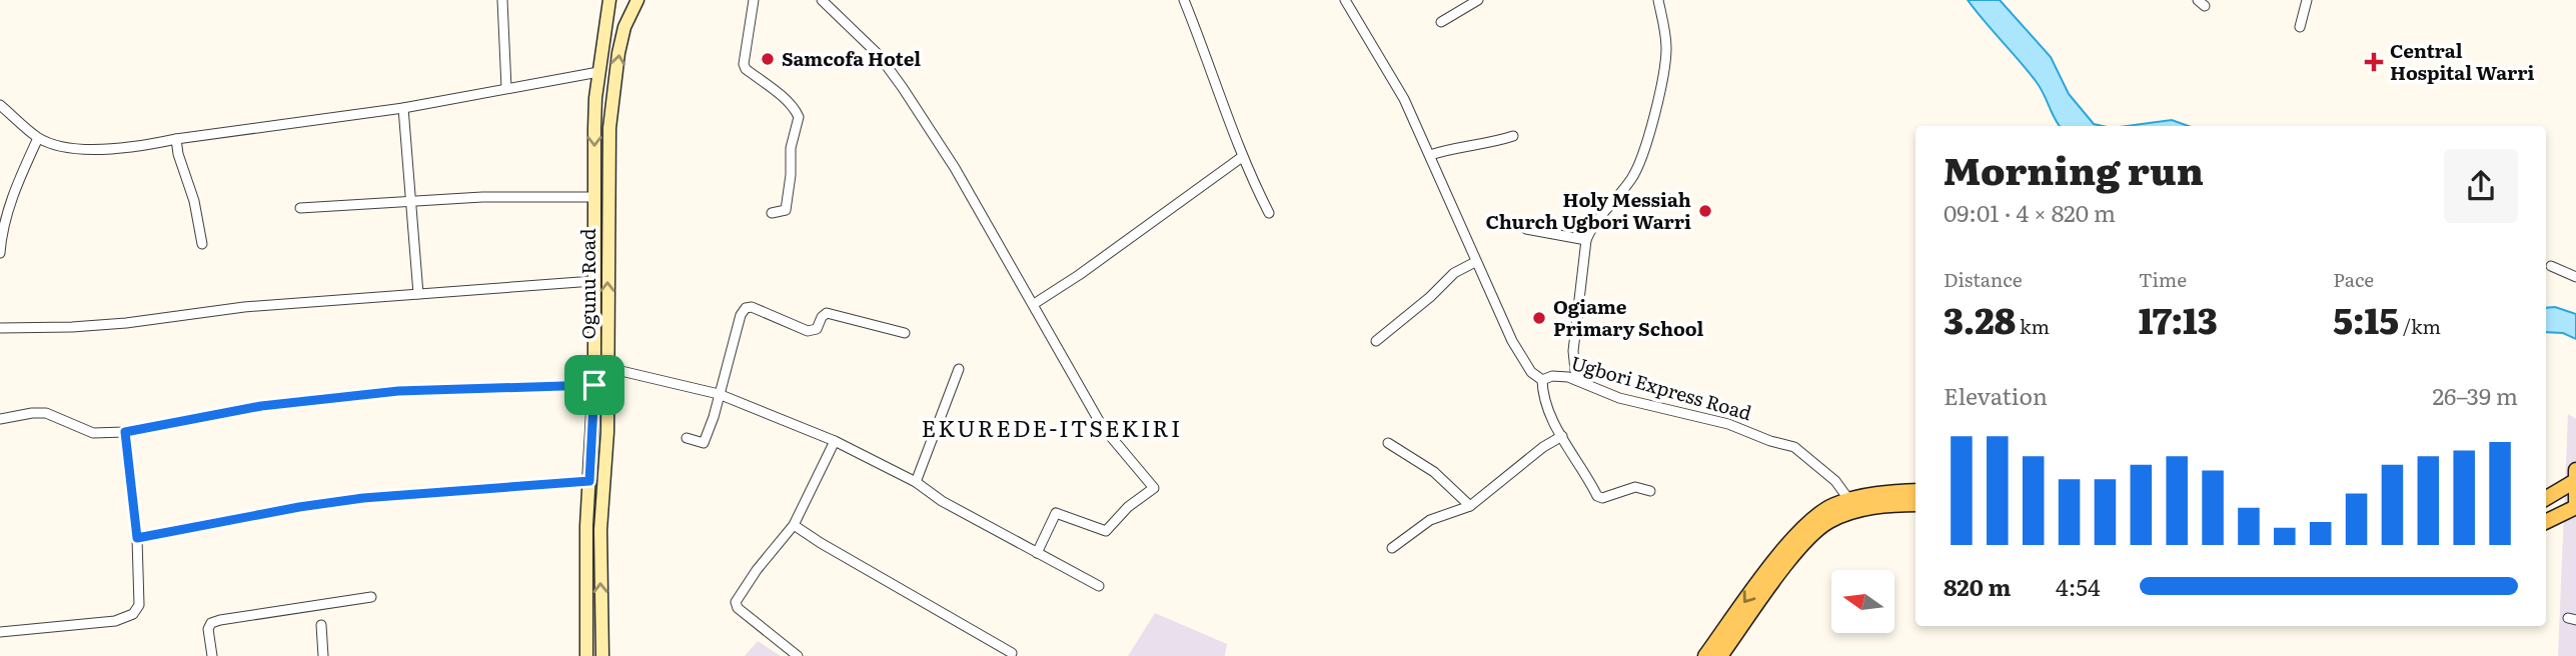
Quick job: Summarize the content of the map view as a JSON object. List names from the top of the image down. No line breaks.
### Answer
{"streets":{"main road":["Ogunu Road"],"street":["Ugbori Express Road"]},"districts":["EKUREDE-ITSEKIRI"],"places":{"other":["Samcofa Hotel","Holy Messiah Church Ugbori Warri","Ogiame Primary School"],"health":["Central Hospital Warri"]},"north":"left","page":{"heading":["Morning run","09:01 · 4 × 820 m"],"stats":[["Distance","3.28 km"],["Time","17:13"],["Pace","5:15 /km"]],"chart":["Elevation","26–39 m"],"list":[{"name":"820 m","note":"4:54"}]}}
